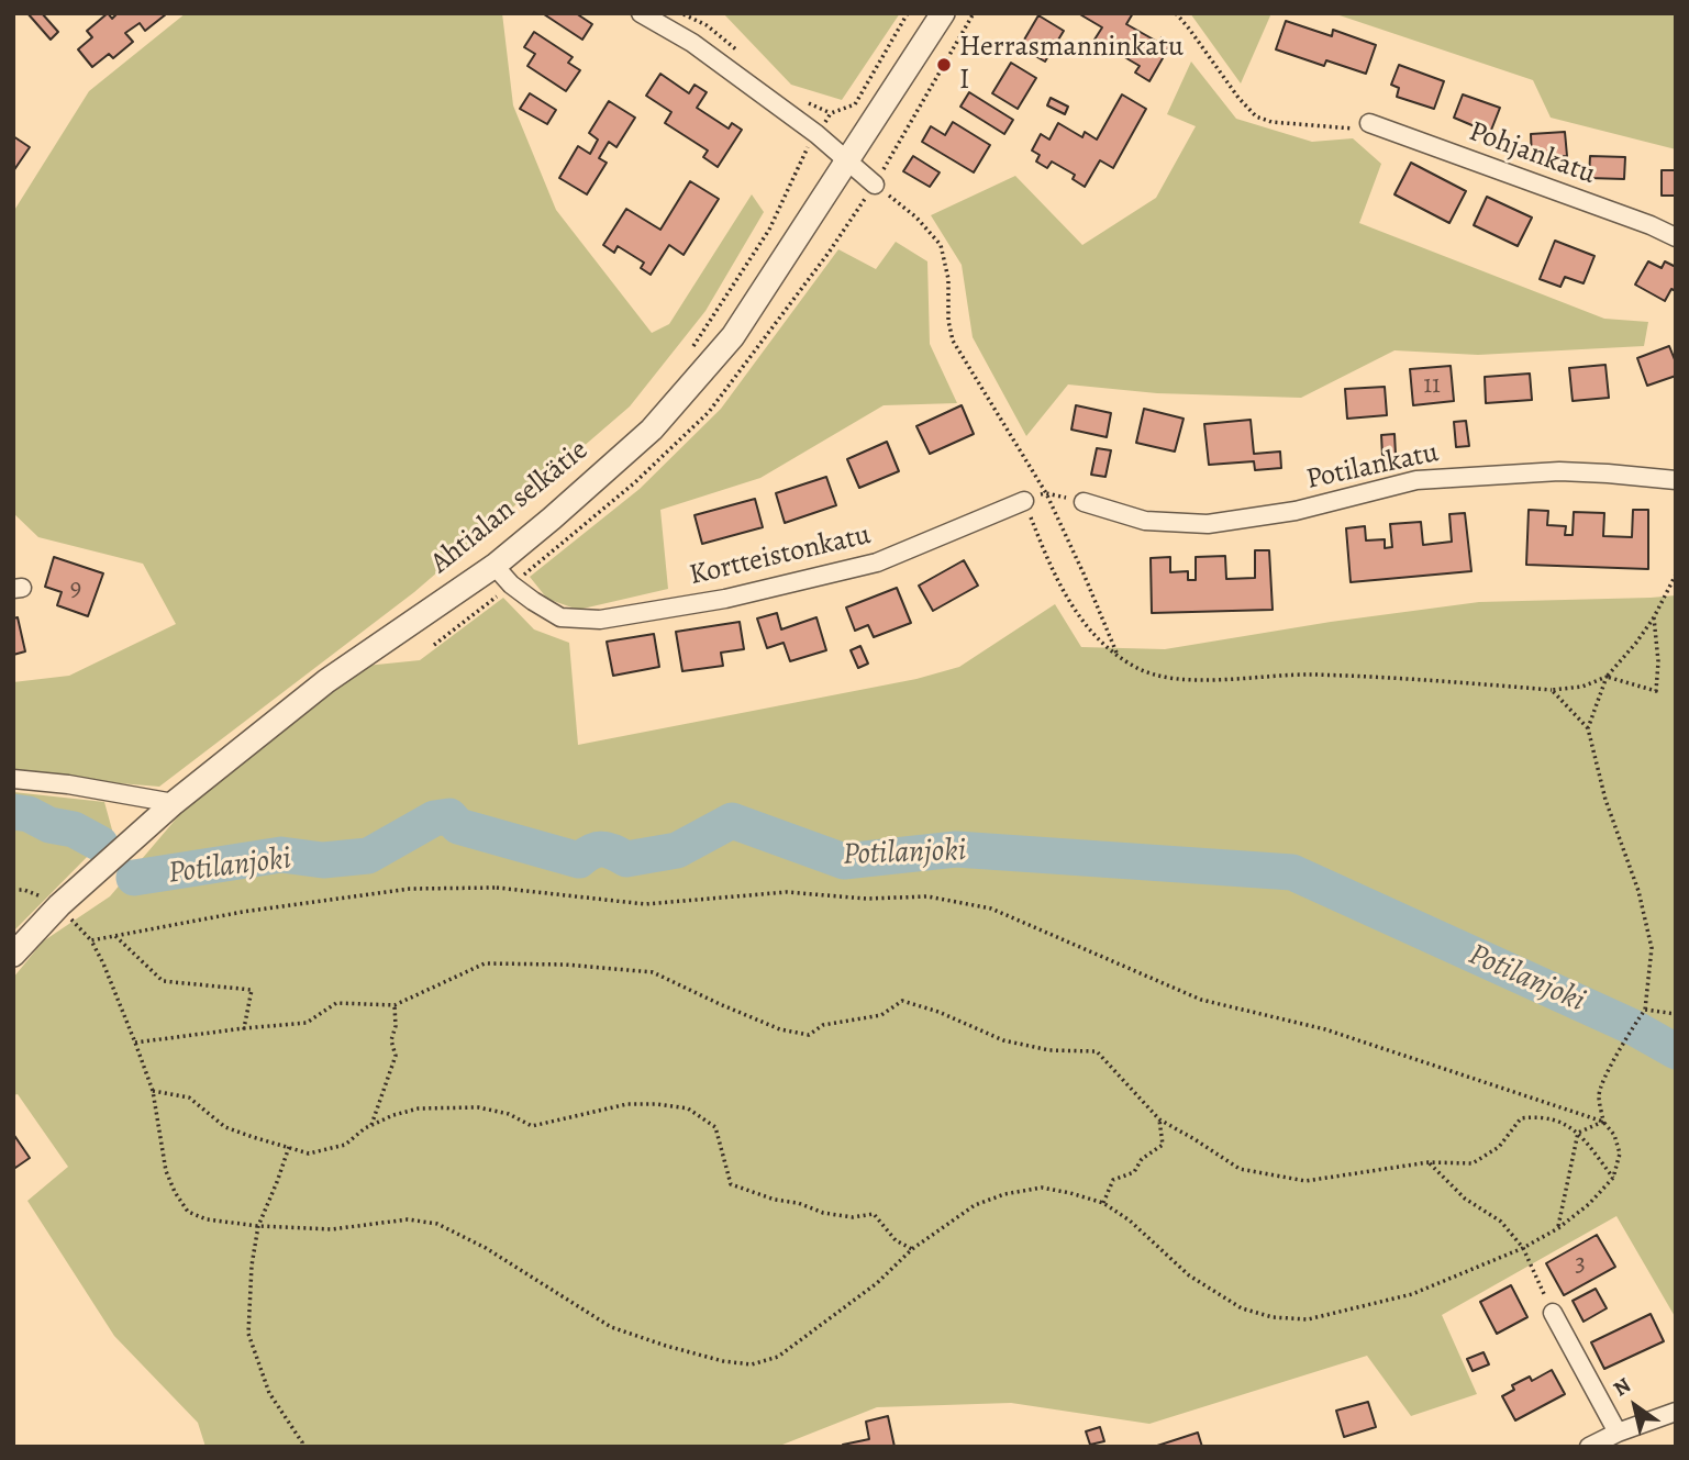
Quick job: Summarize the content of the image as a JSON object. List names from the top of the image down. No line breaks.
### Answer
{"streets":{"street":["Pohjankatu","Potilankatu","Ahtialan selkätie","Kortteistonkatu"]},"crossings":[["Ahtialan selkätie","Kortteistonkatu"]],"water":["Potilanjoki"],"places":["Herrasmanninkatu I"],"house_numbers":["11","9","3"],"north":"top left"}
